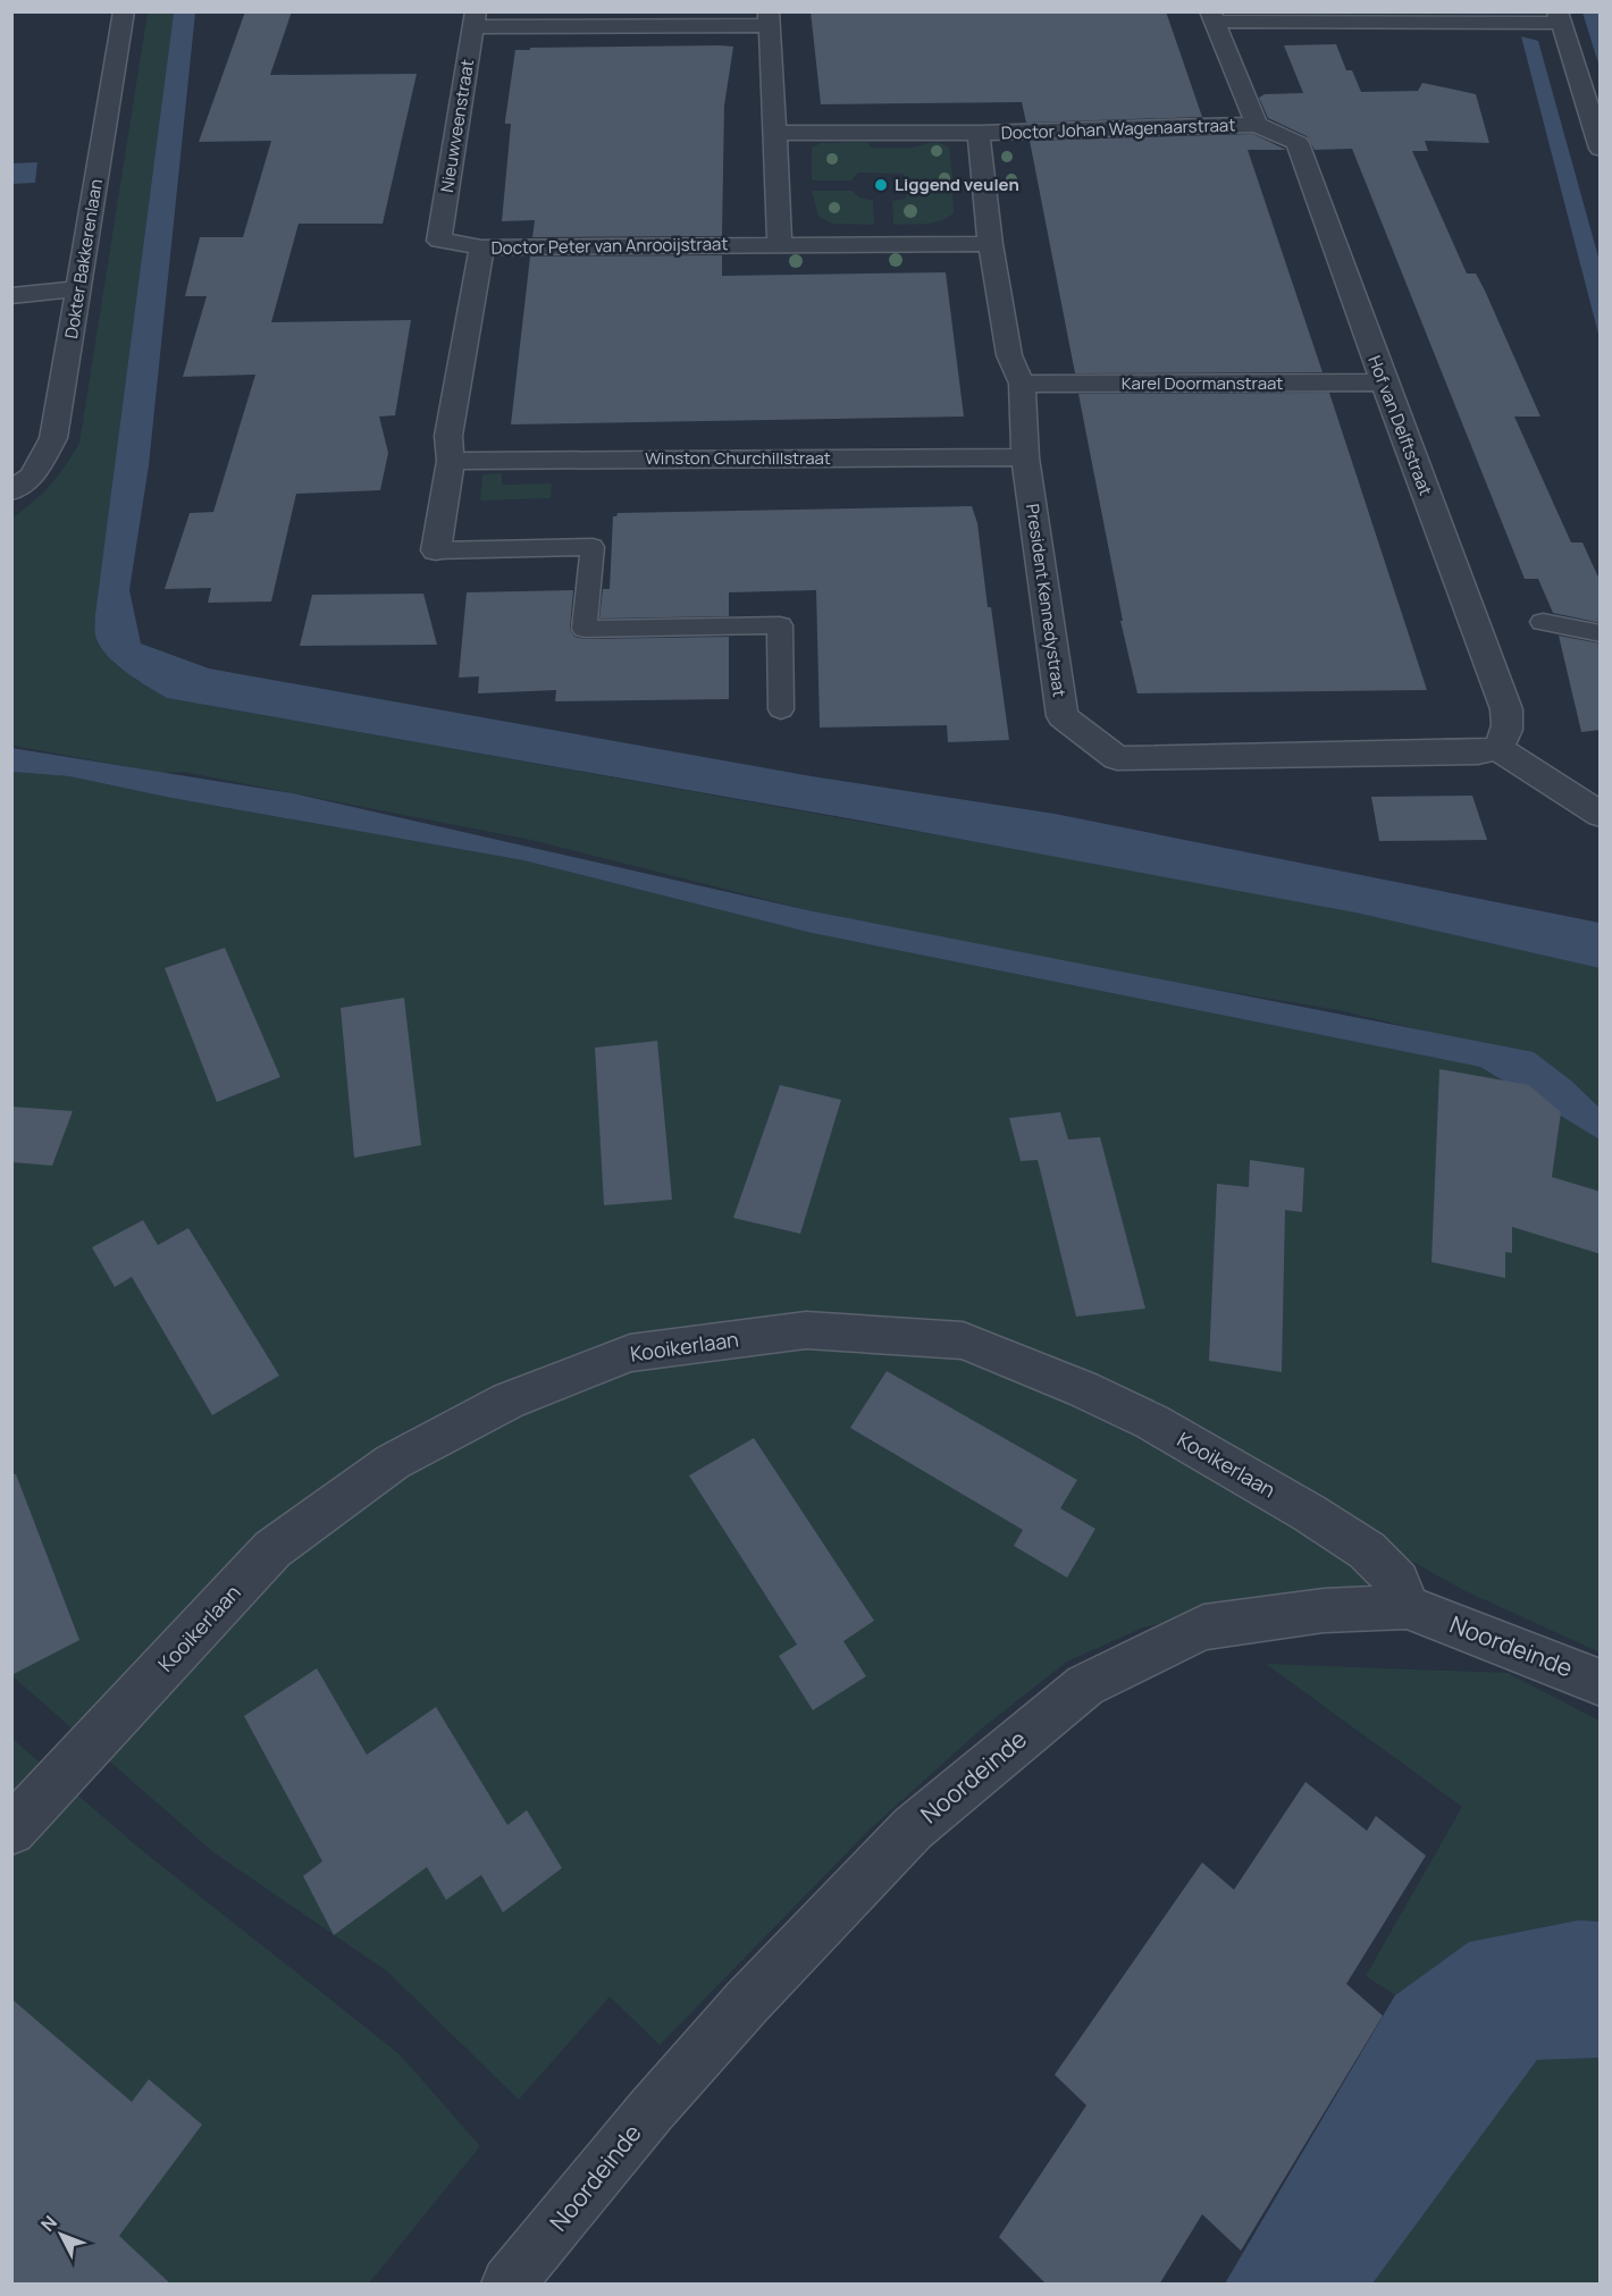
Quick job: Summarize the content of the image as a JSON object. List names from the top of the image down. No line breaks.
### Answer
{"streets":{"street":["Nieuwveenstraat","Doctor Johan Wagenaarstraat","Doctor Peter van Anrooijstraat","Dokter Bakkerenlaan","Karel Doormanstraat","Hof van Delftstraat","Winston Churchillstraat","President Kennedystraat","Kooikerlaan","Noordeinde"]},"crossings":[["Nieuwveenstraat","Doctor Peter van Anrooijstraat"],["Doctor Johan Wagenaarstraat","Hof van Delftstraat"],["Doctor Johan Wagenaarstraat","President Kennedystraat"],["Doctor Peter van Anrooijstraat","President Kennedystraat"],["Karel Doormanstraat","Hof van Delftstraat"],["Karel Doormanstraat","President Kennedystraat"],["Hof van Delftstraat","President Kennedystraat"],["Winston Churchillstraat","President Kennedystraat"],["Kooikerlaan","Noordeinde"]],"places":["Liggend veulen"],"north":"top left"}
